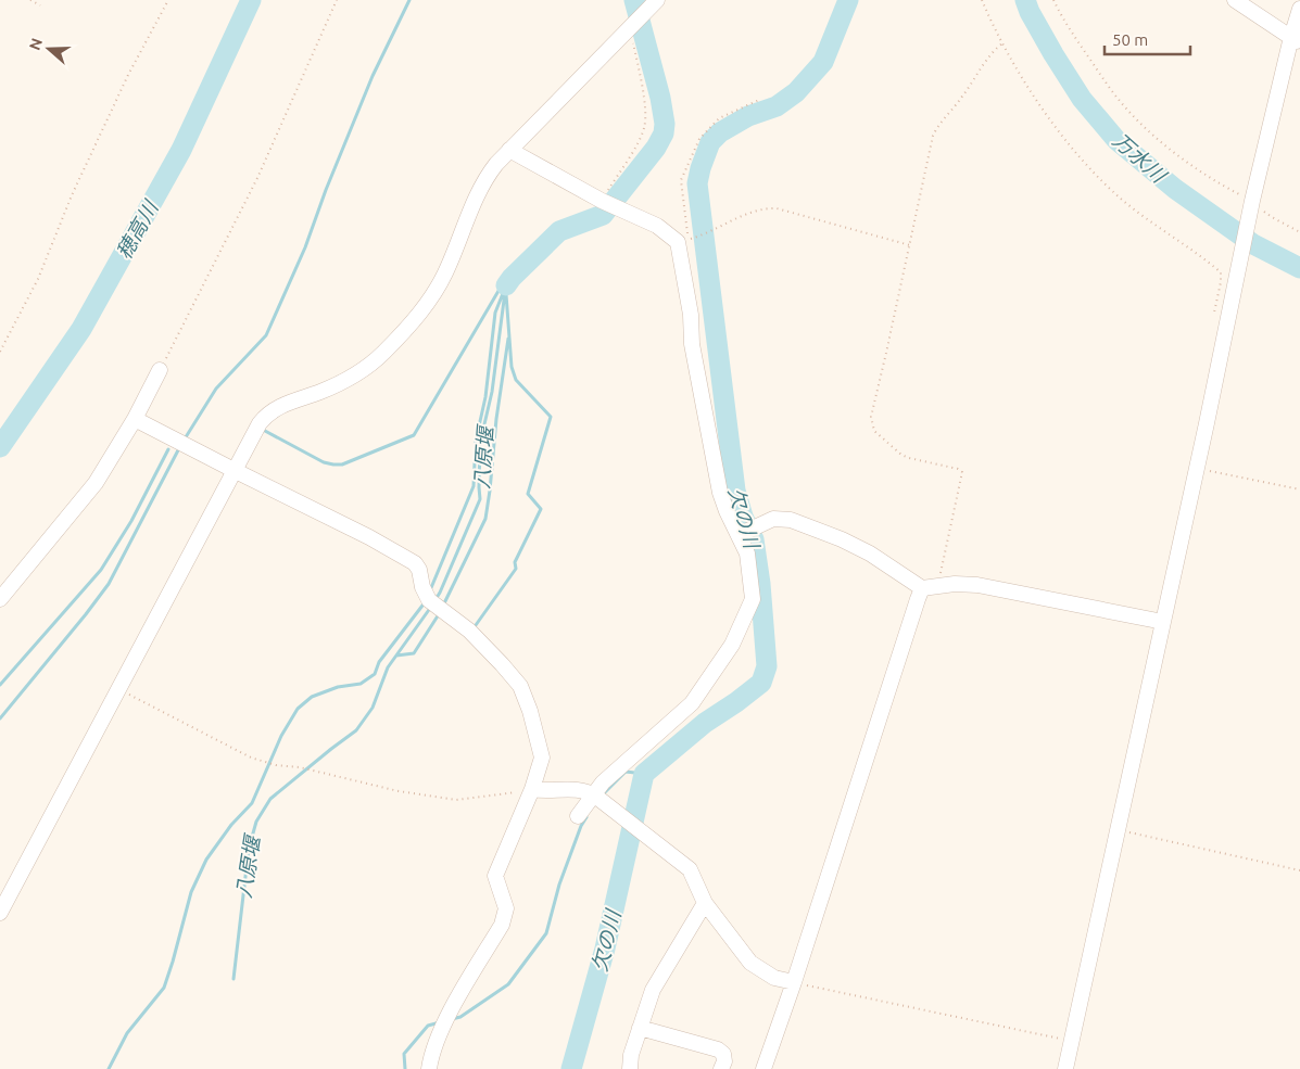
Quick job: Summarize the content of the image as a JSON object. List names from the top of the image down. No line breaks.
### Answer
{"water":["万水川","穂高川","八原堰","欠の川"],"scale_bar":"50 m","north":"left"}
